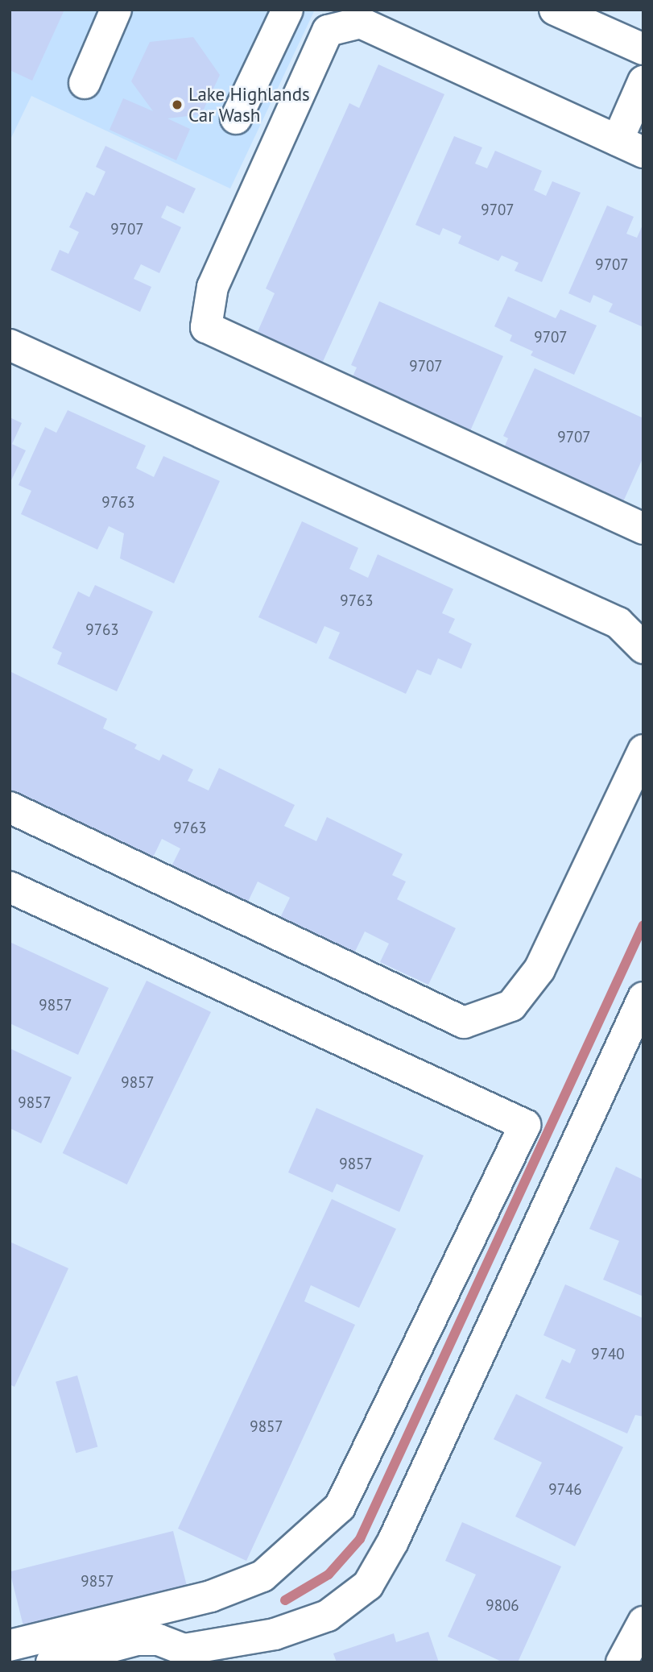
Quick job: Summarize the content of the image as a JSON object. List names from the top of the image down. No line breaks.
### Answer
{"places":["Lake Highlands Car Wash"],"house_numbers":["9707","9707","9707","9707","9707","9707","9763","9763","9763","9763","9857","9857","9857","9857","9740","9857","9746","9857","9806"]}
